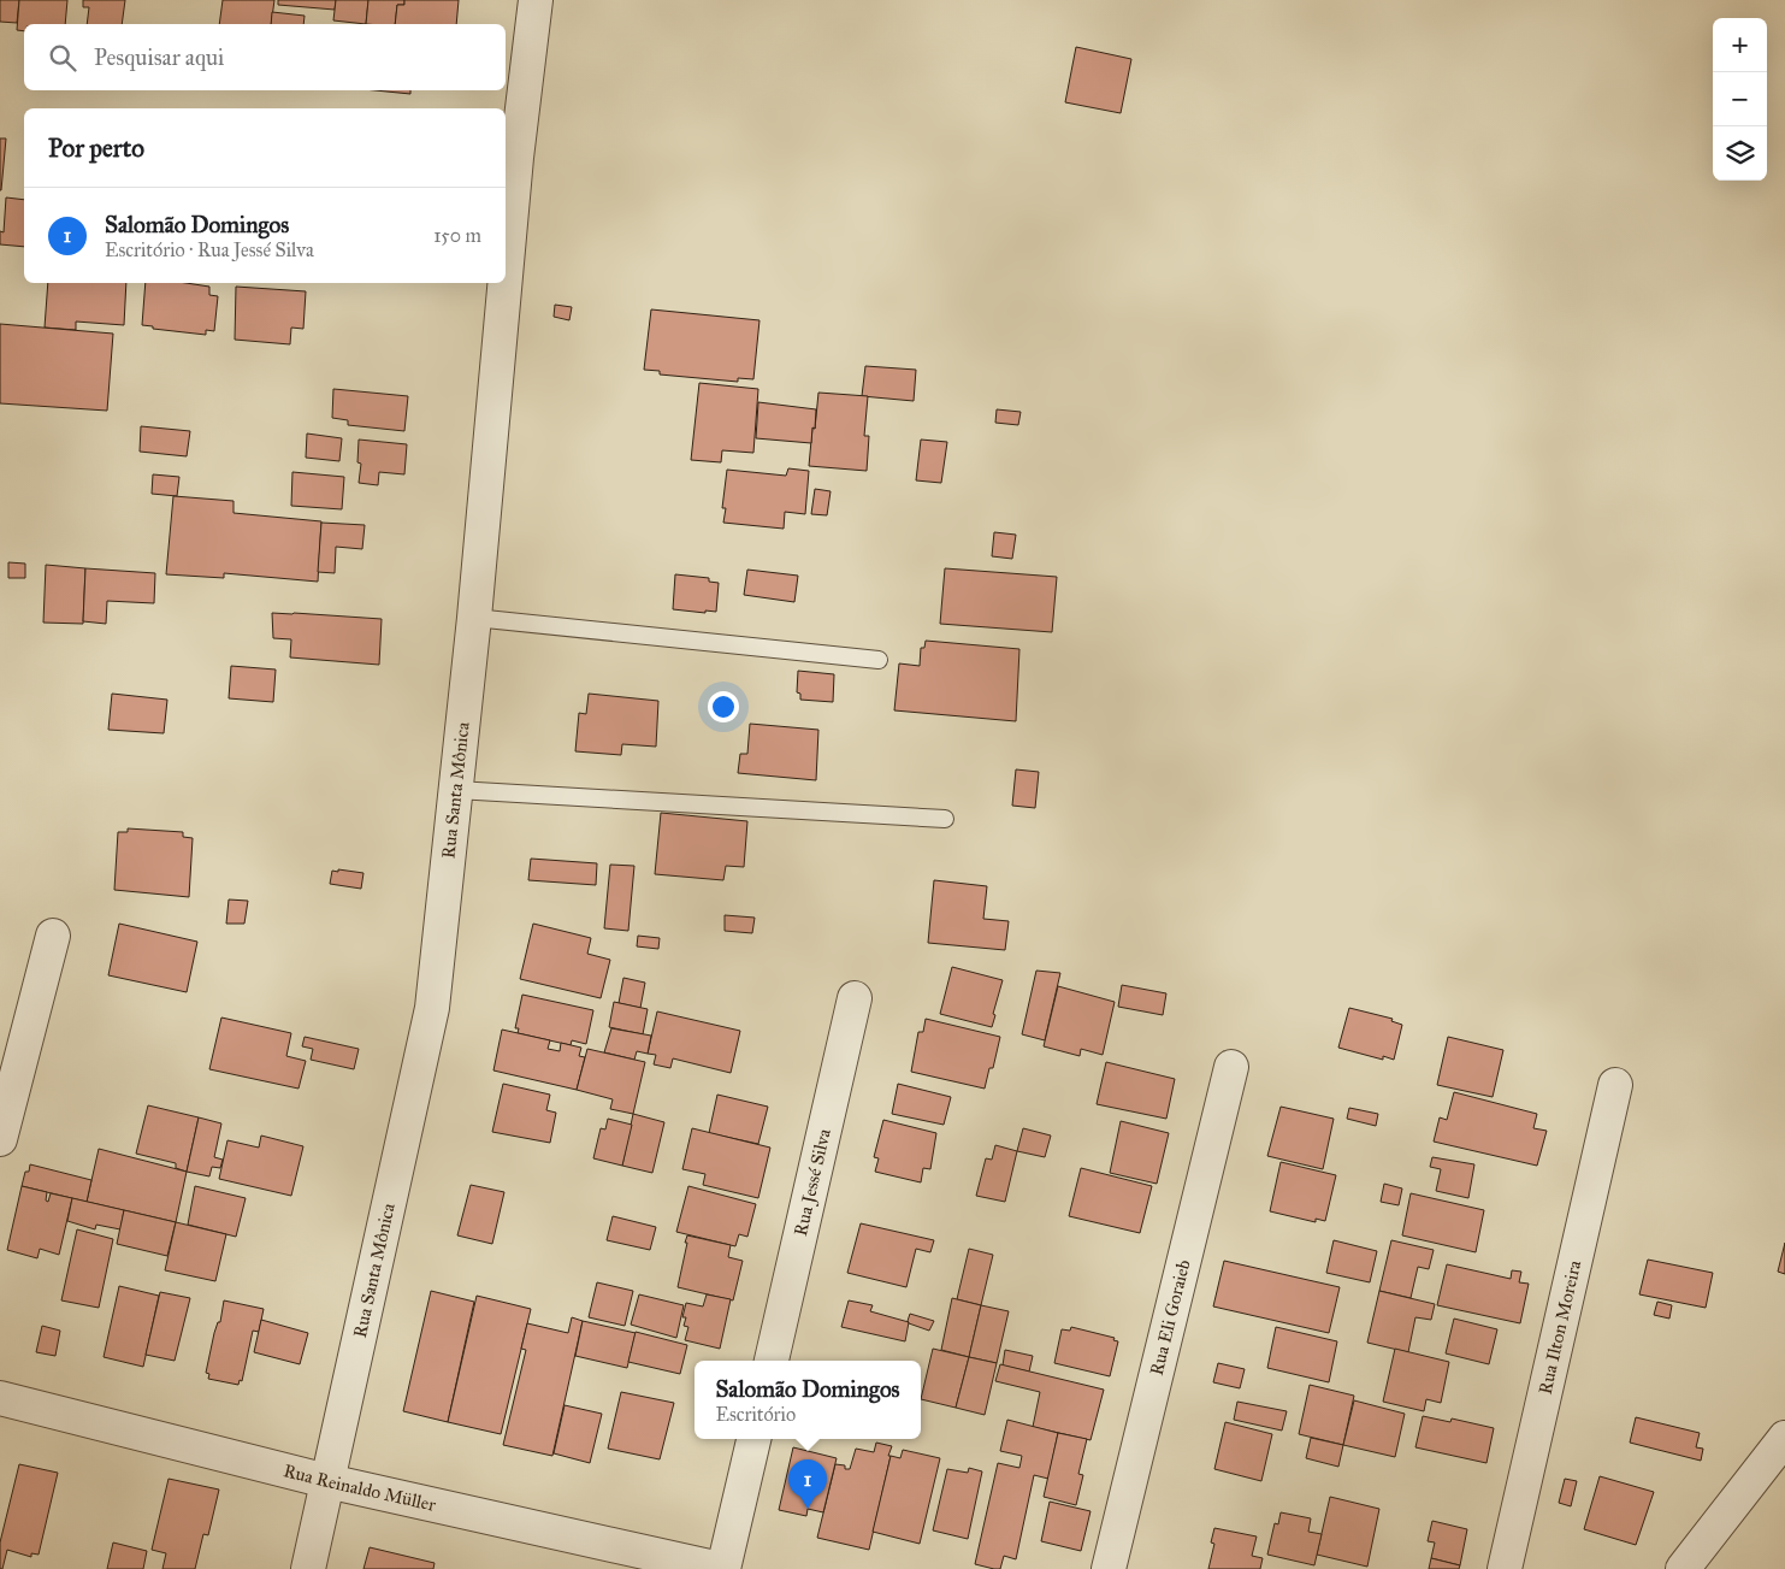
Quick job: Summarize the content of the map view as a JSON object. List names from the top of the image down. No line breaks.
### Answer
{"streets":{"street":["Rua Santa Mônica","Rua Jessé Silva","Rua Eli Goraieb","Rua Ilton Moreira","Rua Reinaldo Müller"]},"crossings":[["Rua Santa Mônica","Rua Reinaldo Müller"]],"page":{"map_buttons":["+","−"],"search":"Pesquisar aqui","heading":"Por perto","list":[{"mark":"1","name":"Salomão Domingos","note":"Escritório · Rua Jessé Silva","value":"150 m"}],"popup":["Salomão Domingos","Escritório"],"pins":"1"}}
